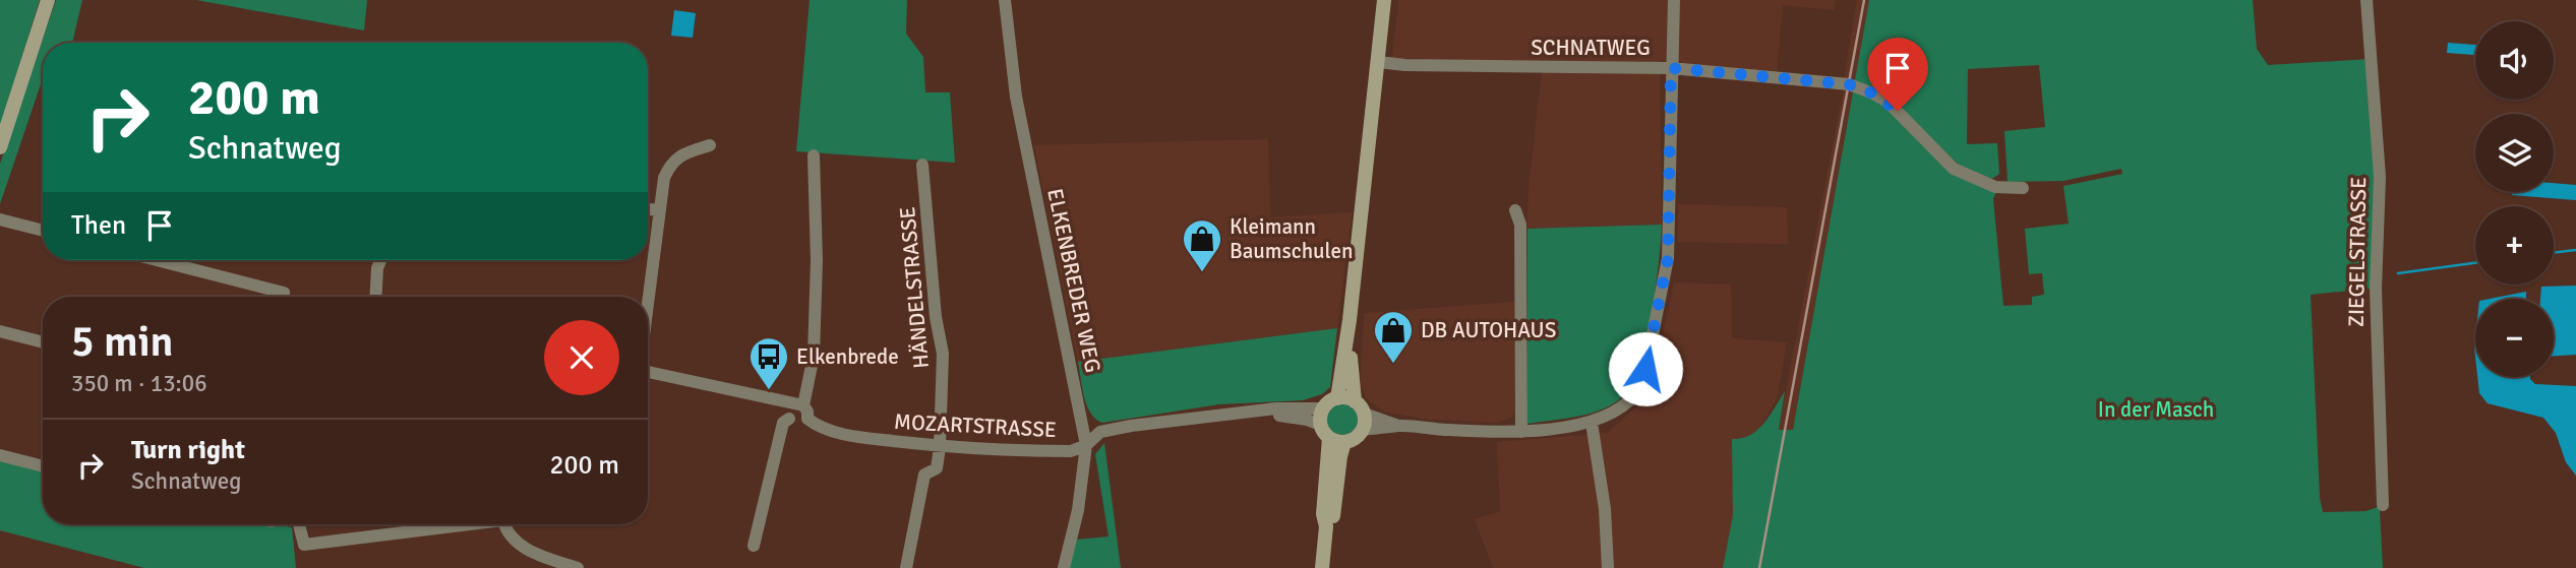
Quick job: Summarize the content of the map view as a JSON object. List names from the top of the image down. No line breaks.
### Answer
{"streets":{"street":["SCHNATWEG","ZIEGELSTRASSE","ELKENBREDER WEG","HÄNDELSTRASSE","MOZARTSTRASSE"]},"crossings":[["ELKENBREDER WEG","MOZARTSTRASSE"],["HÄNDELSTRASSE","MOZARTSTRASSE"]],"parks":["In der Masch"],"places":{"shop":["Kleimann Baumschulen","DB AUTOHAUS"],"bus stop":["Elkenbrede"]},"page":{"map_buttons":["+","−"],"turn":["200 m","Schnatweg"],"then":"Then","heading":["5 min","350 m · 13:06"],"list":[{"name":"Turn right","note":"Schnatweg","value":"200 m"}]}}
